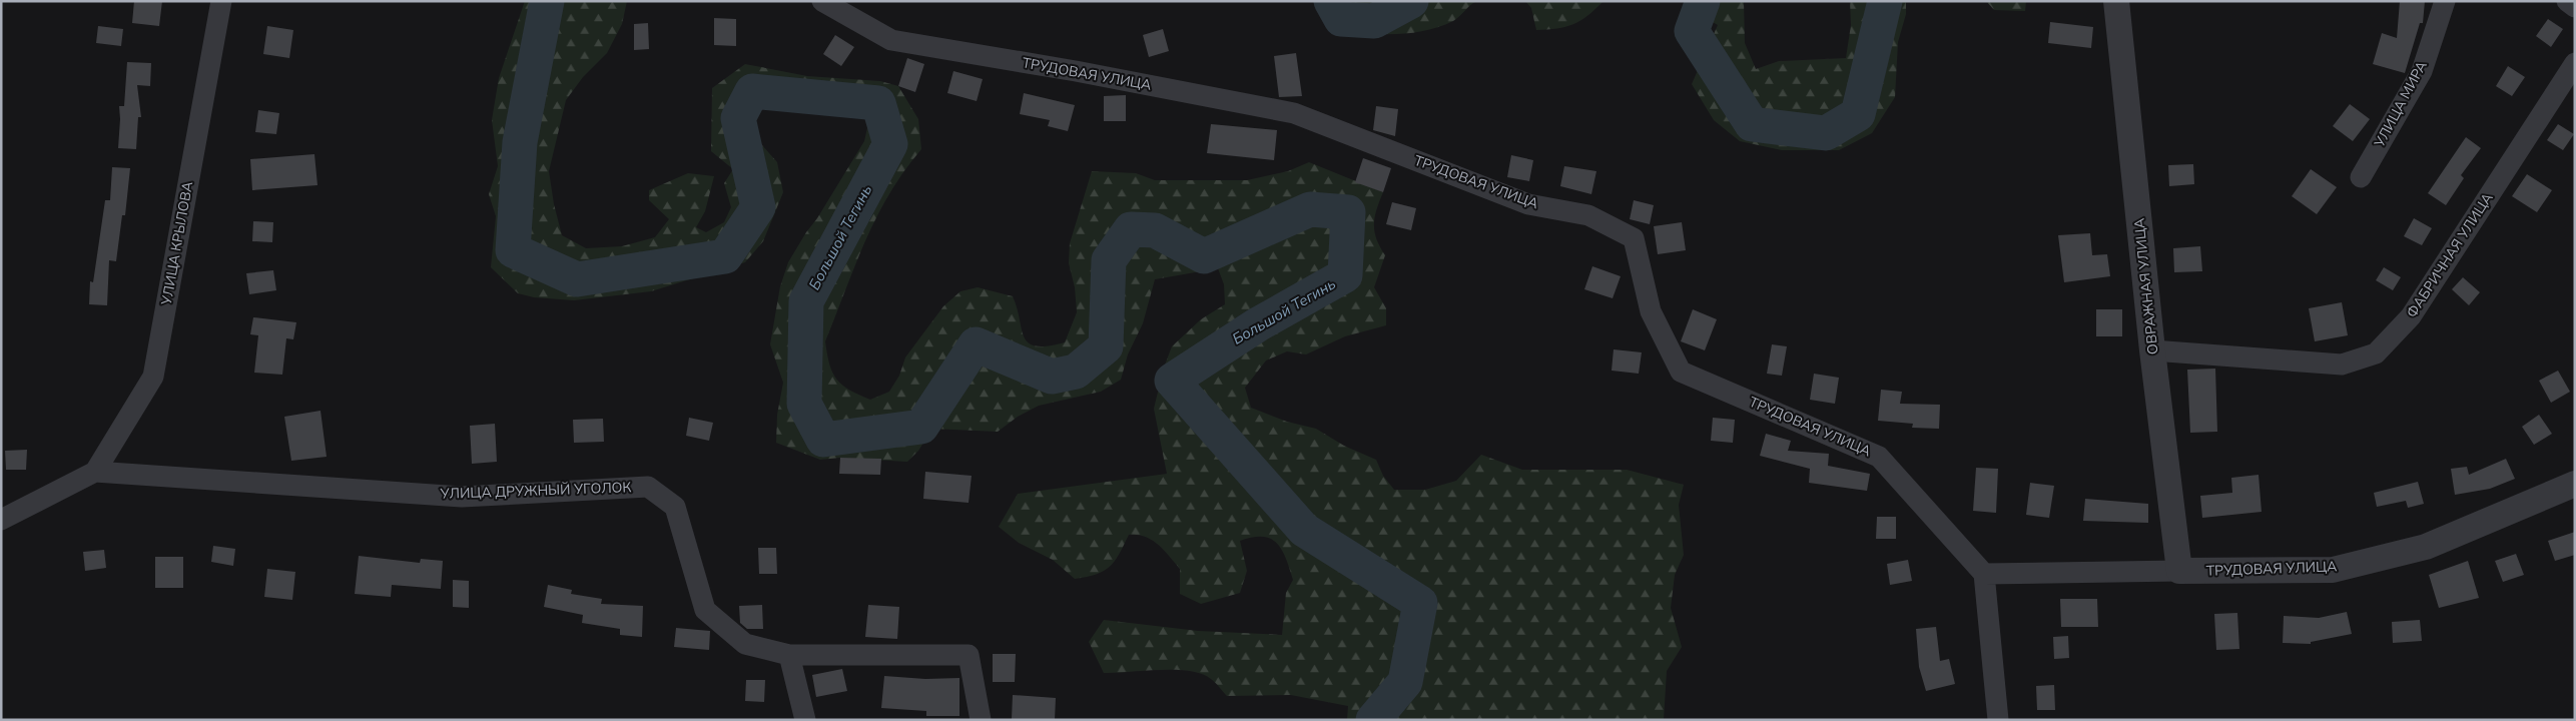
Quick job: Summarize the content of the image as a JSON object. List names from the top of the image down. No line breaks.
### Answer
{"streets":{"street":["ТРУДОВАЯ УЛИЦА","УЛИЦА МИРА","УЛИЦА КРЫЛОВА","ФАБРИЧНАЯ УЛИЦА","ОВРАЖНАЯ УЛИЦА","УЛИЦА ДРУЖНЫЙ УГОЛОК"]},"crossings":[["ТРУДОВАЯ УЛИЦА","ОВРАЖНАЯ УЛИЦА"],["УЛИЦА КРЫЛОВА","УЛИЦА ДРУЖНЫЙ УГОЛОК"],["ФАБРИЧНАЯ УЛИЦА","ОВРАЖНАЯ УЛИЦА"]],"water":["Большой Тегинь"]}
